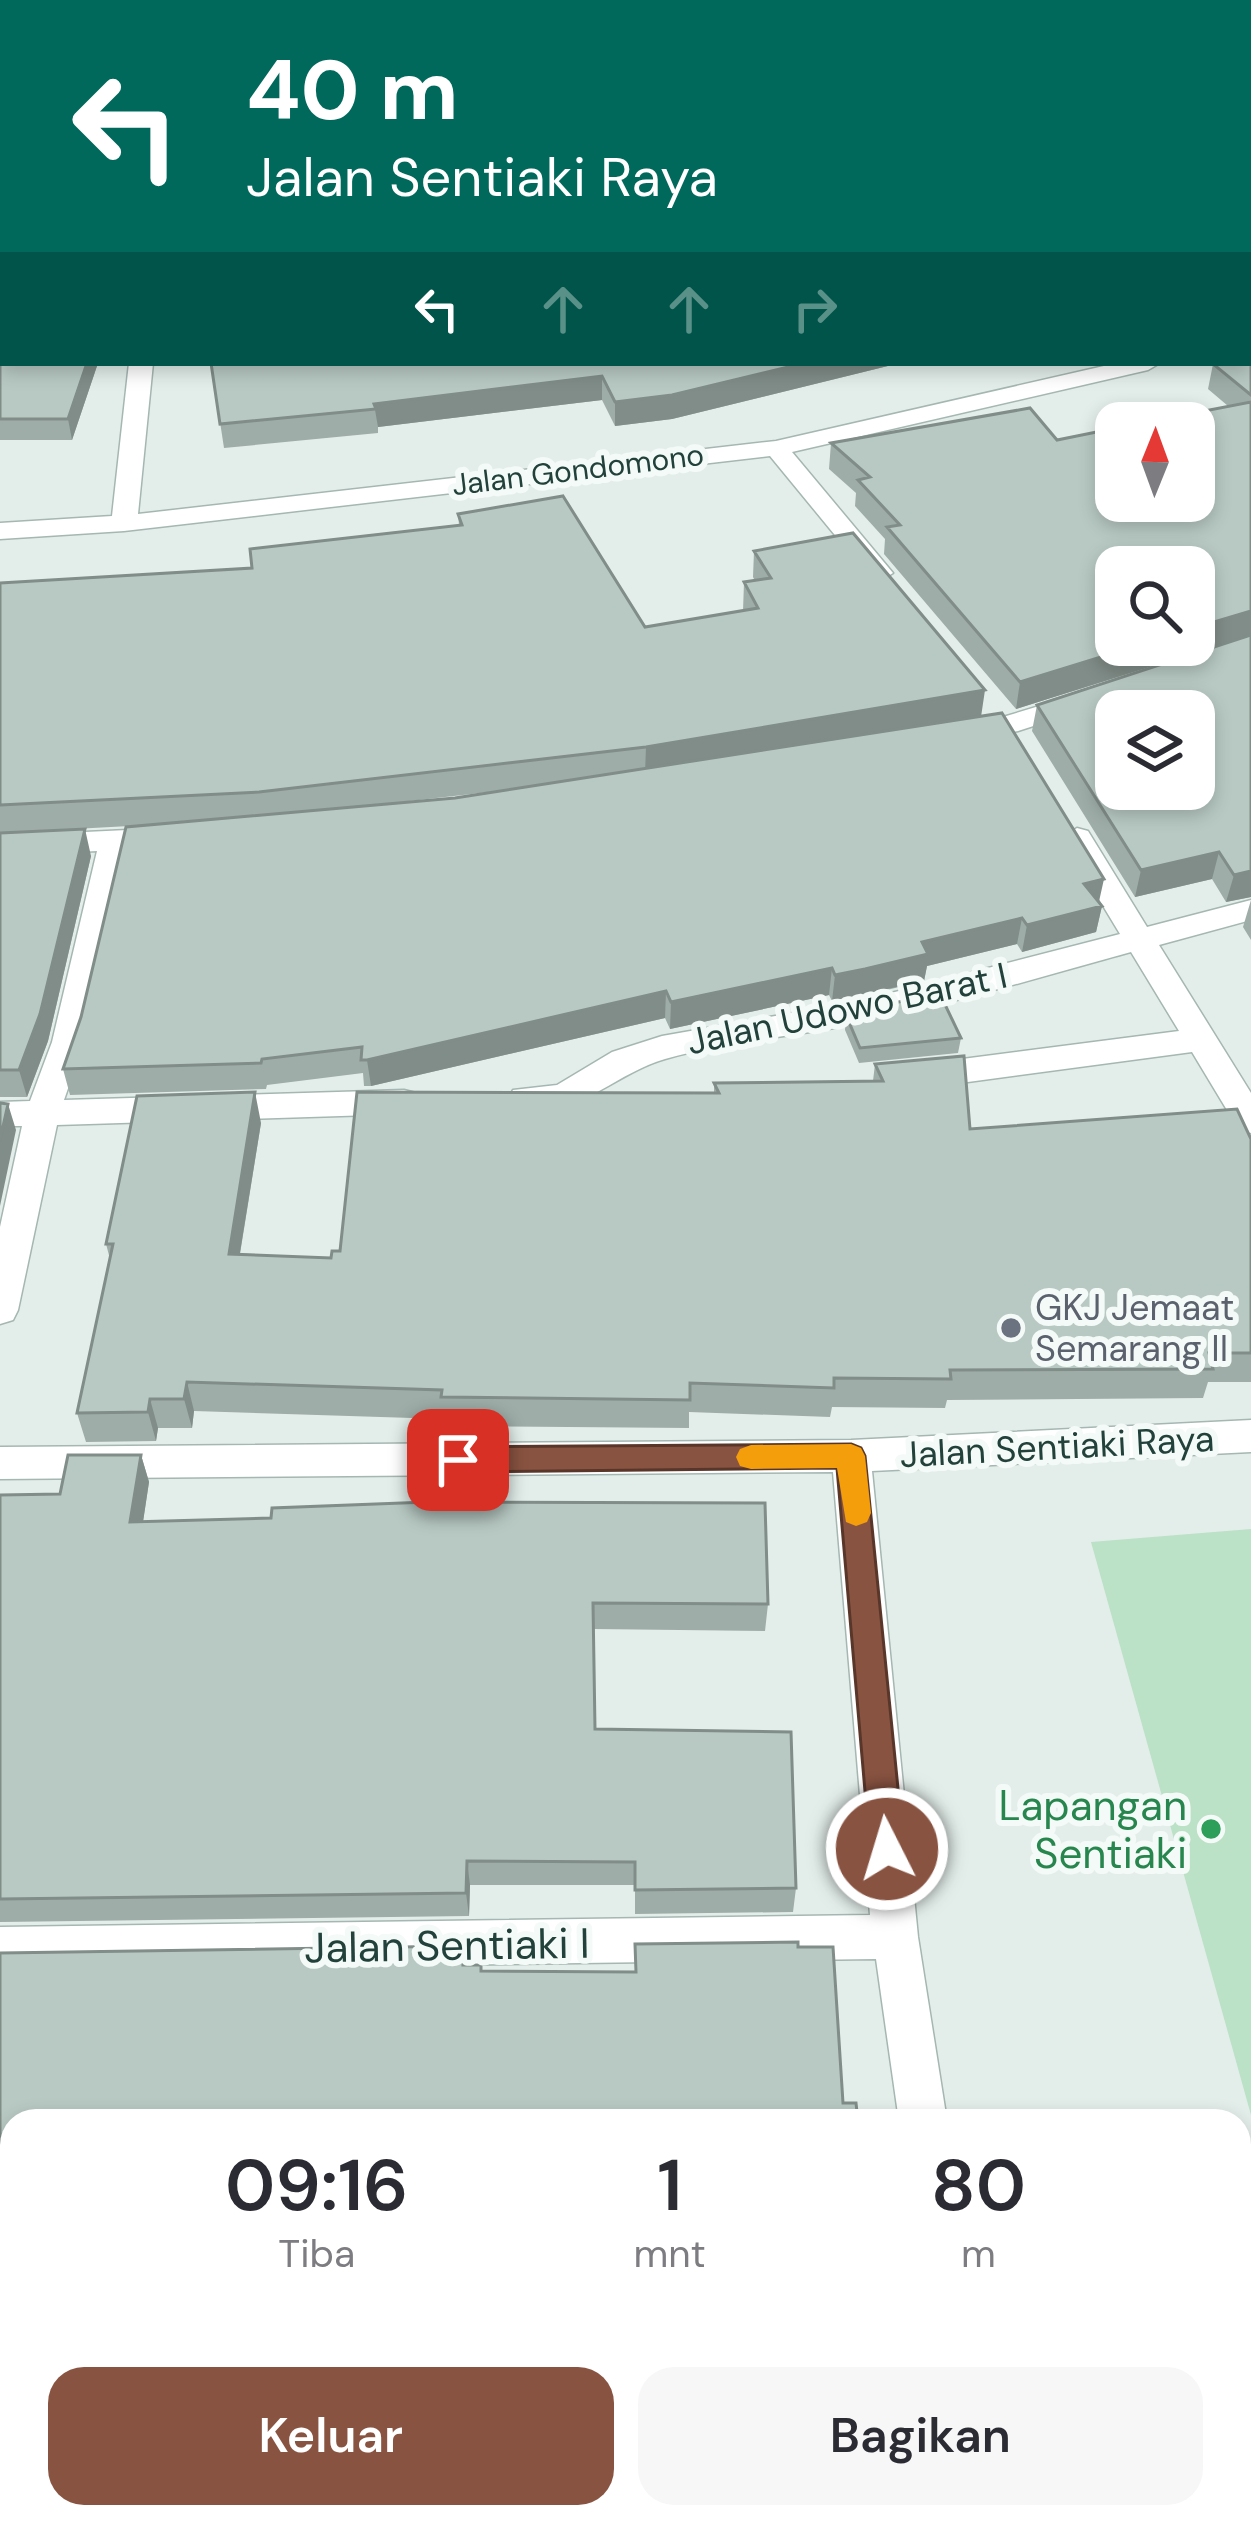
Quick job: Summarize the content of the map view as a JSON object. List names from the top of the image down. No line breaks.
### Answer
{"streets":{"street":["Jalan Gondomono","Jalan Udowo Barat I","Jalan Sentiaki Raya","Jalan Sentiaki I"]},"places":["GKJ Jemaat Semarang II","Lapangan Sentiaki"],"north":"top","page":{"turn":["40 m","Jalan Sentiaki Raya"],"eta":["09:16","Tiba","1","mnt","80","m"],"buttons":["Keluar","Bagikan"]}}
